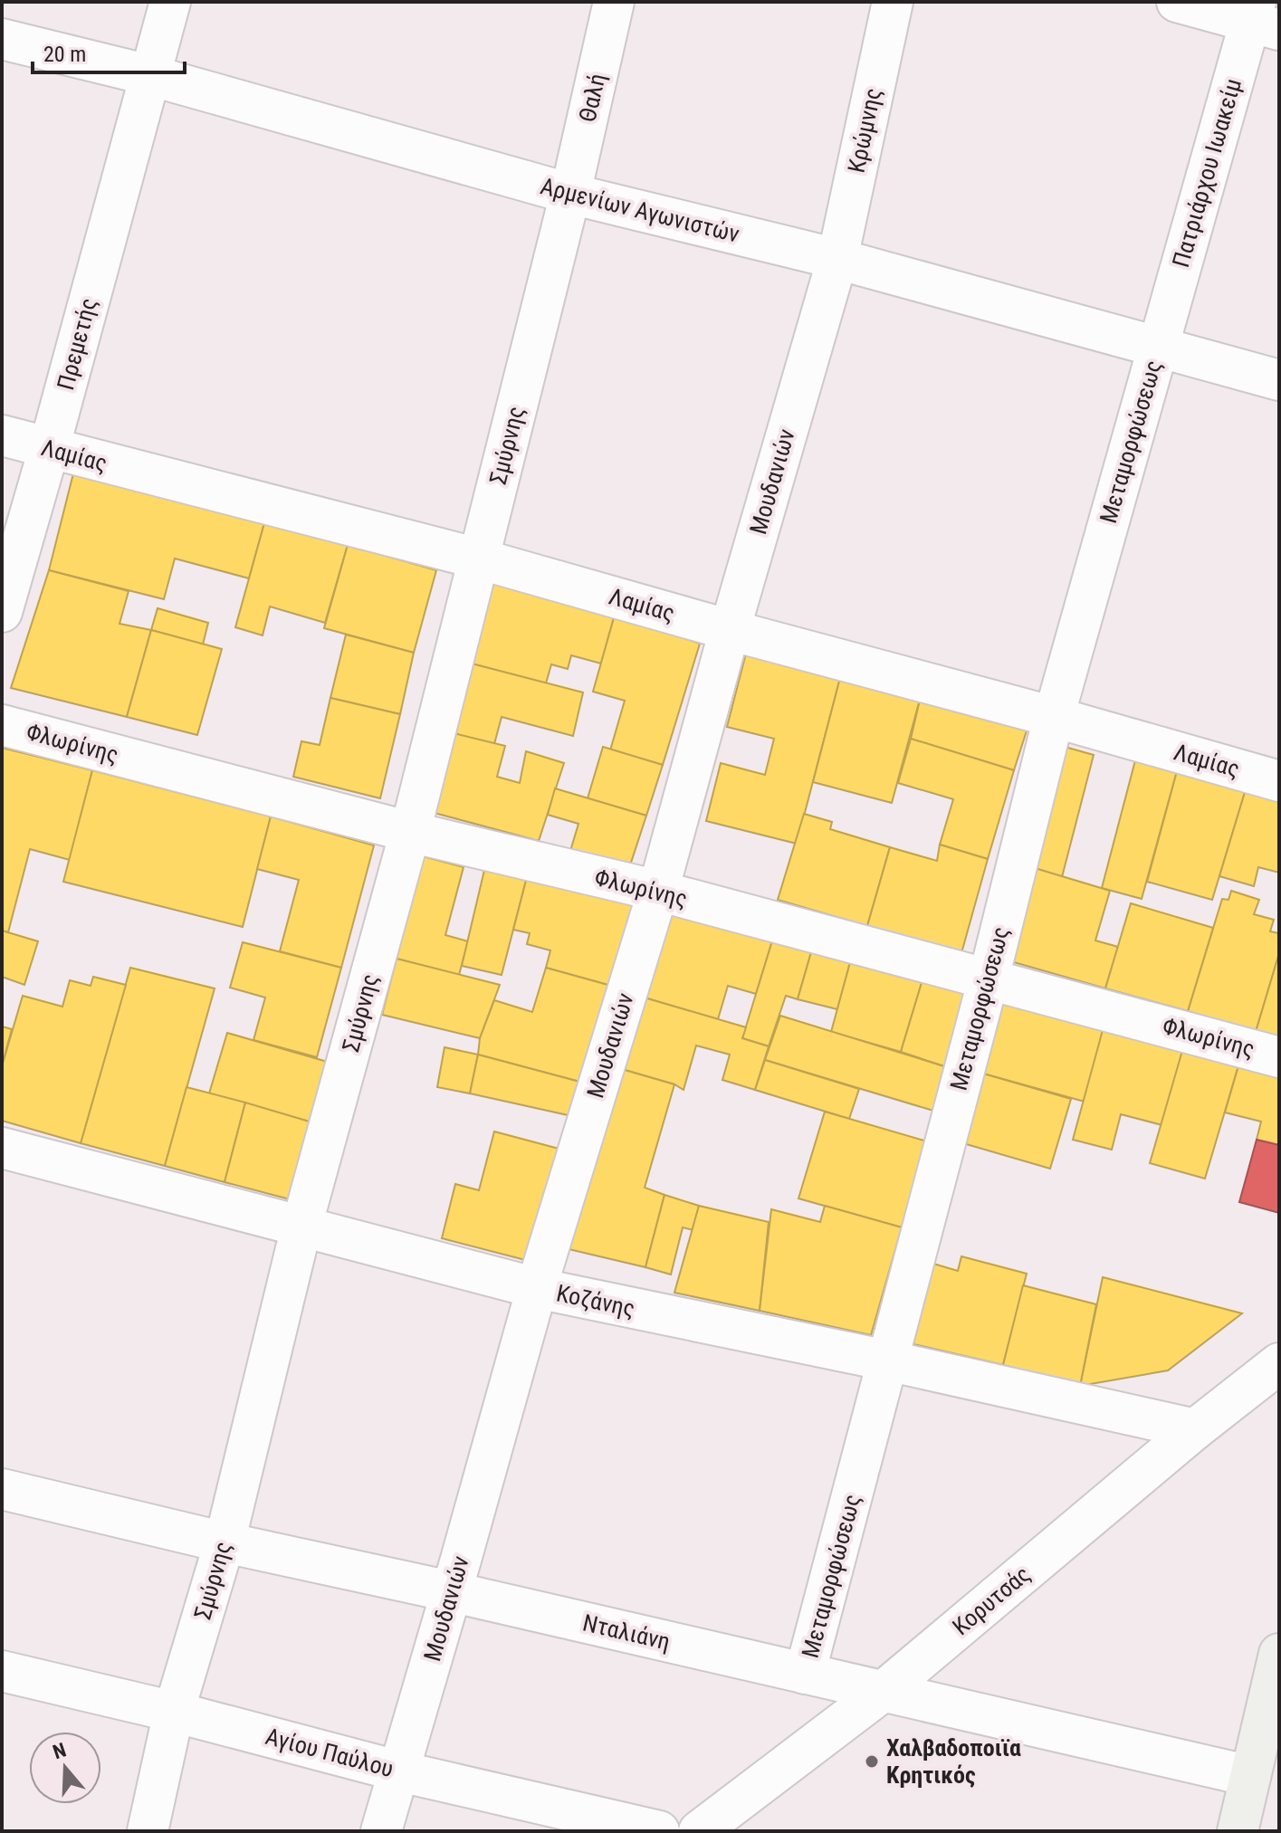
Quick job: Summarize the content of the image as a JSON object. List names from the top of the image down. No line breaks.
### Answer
{"streets":{"street":["Θαλή","Κρώμνης","Πατριάρχου Ιωακείμ","Αρμενίων Αγωνιστών","Πρεμετής","Μεταμορφώσεως","Σμύρνης","Λαμίας","Μουδανιών","Φλωρίνης","Κοζάνης","Κορυτσάς","Νταλιάνη","Αγίου Παύλου"]},"crossings":[["Θαλή","Αρμενίων Αγωνιστών"],["Θαλή","Σμύρνης"],["Κρώμνης","Αρμενίων Αγωνιστών"],["Κρώμνης","Μουδανιών"],["Πατριάρχου Ιωακείμ","Αρμενίων Αγωνιστών"],["Πατριάρχου Ιωακείμ","Μεταμορφώσεως"],["Αρμενίων Αγωνιστών","Πρεμετής"],["Αρμενίων Αγωνιστών","Μεταμορφώσεως"],["Αρμενίων Αγωνιστών","Σμύρνης"],["Αρμενίων Αγωνιστών","Μουδανιών"],["Πρεμετής","Λαμίας"],["Μεταμορφώσεως","Λαμίας"],["Μεταμορφώσεως","Φλωρίνης"],["Μεταμορφώσεως","Κοζάνης"],["Μεταμορφώσεως","Νταλιάνη"],["Σμύρνης","Λαμίας"],["Σμύρνης","Φλωρίνης"],["Σμύρνης","Κοζάνης"],["Σμύρνης","Νταλιάνη"],["Σμύρνης","Αγίου Παύλου"],["Λαμίας","Μουδανιών"],["Μουδανιών","Φλωρίνης"],["Μουδανιών","Κοζάνης"],["Μουδανιών","Νταλιάνη"],["Μουδανιών","Αγίου Παύλου"],["Κοζάνης","Κορυτσάς"],["Κορυτσάς","Νταλιάνη"]],"places":["Χαλβαδοποιϊα Κρητικός"],"scale_bar":"20 m","north":"top"}
